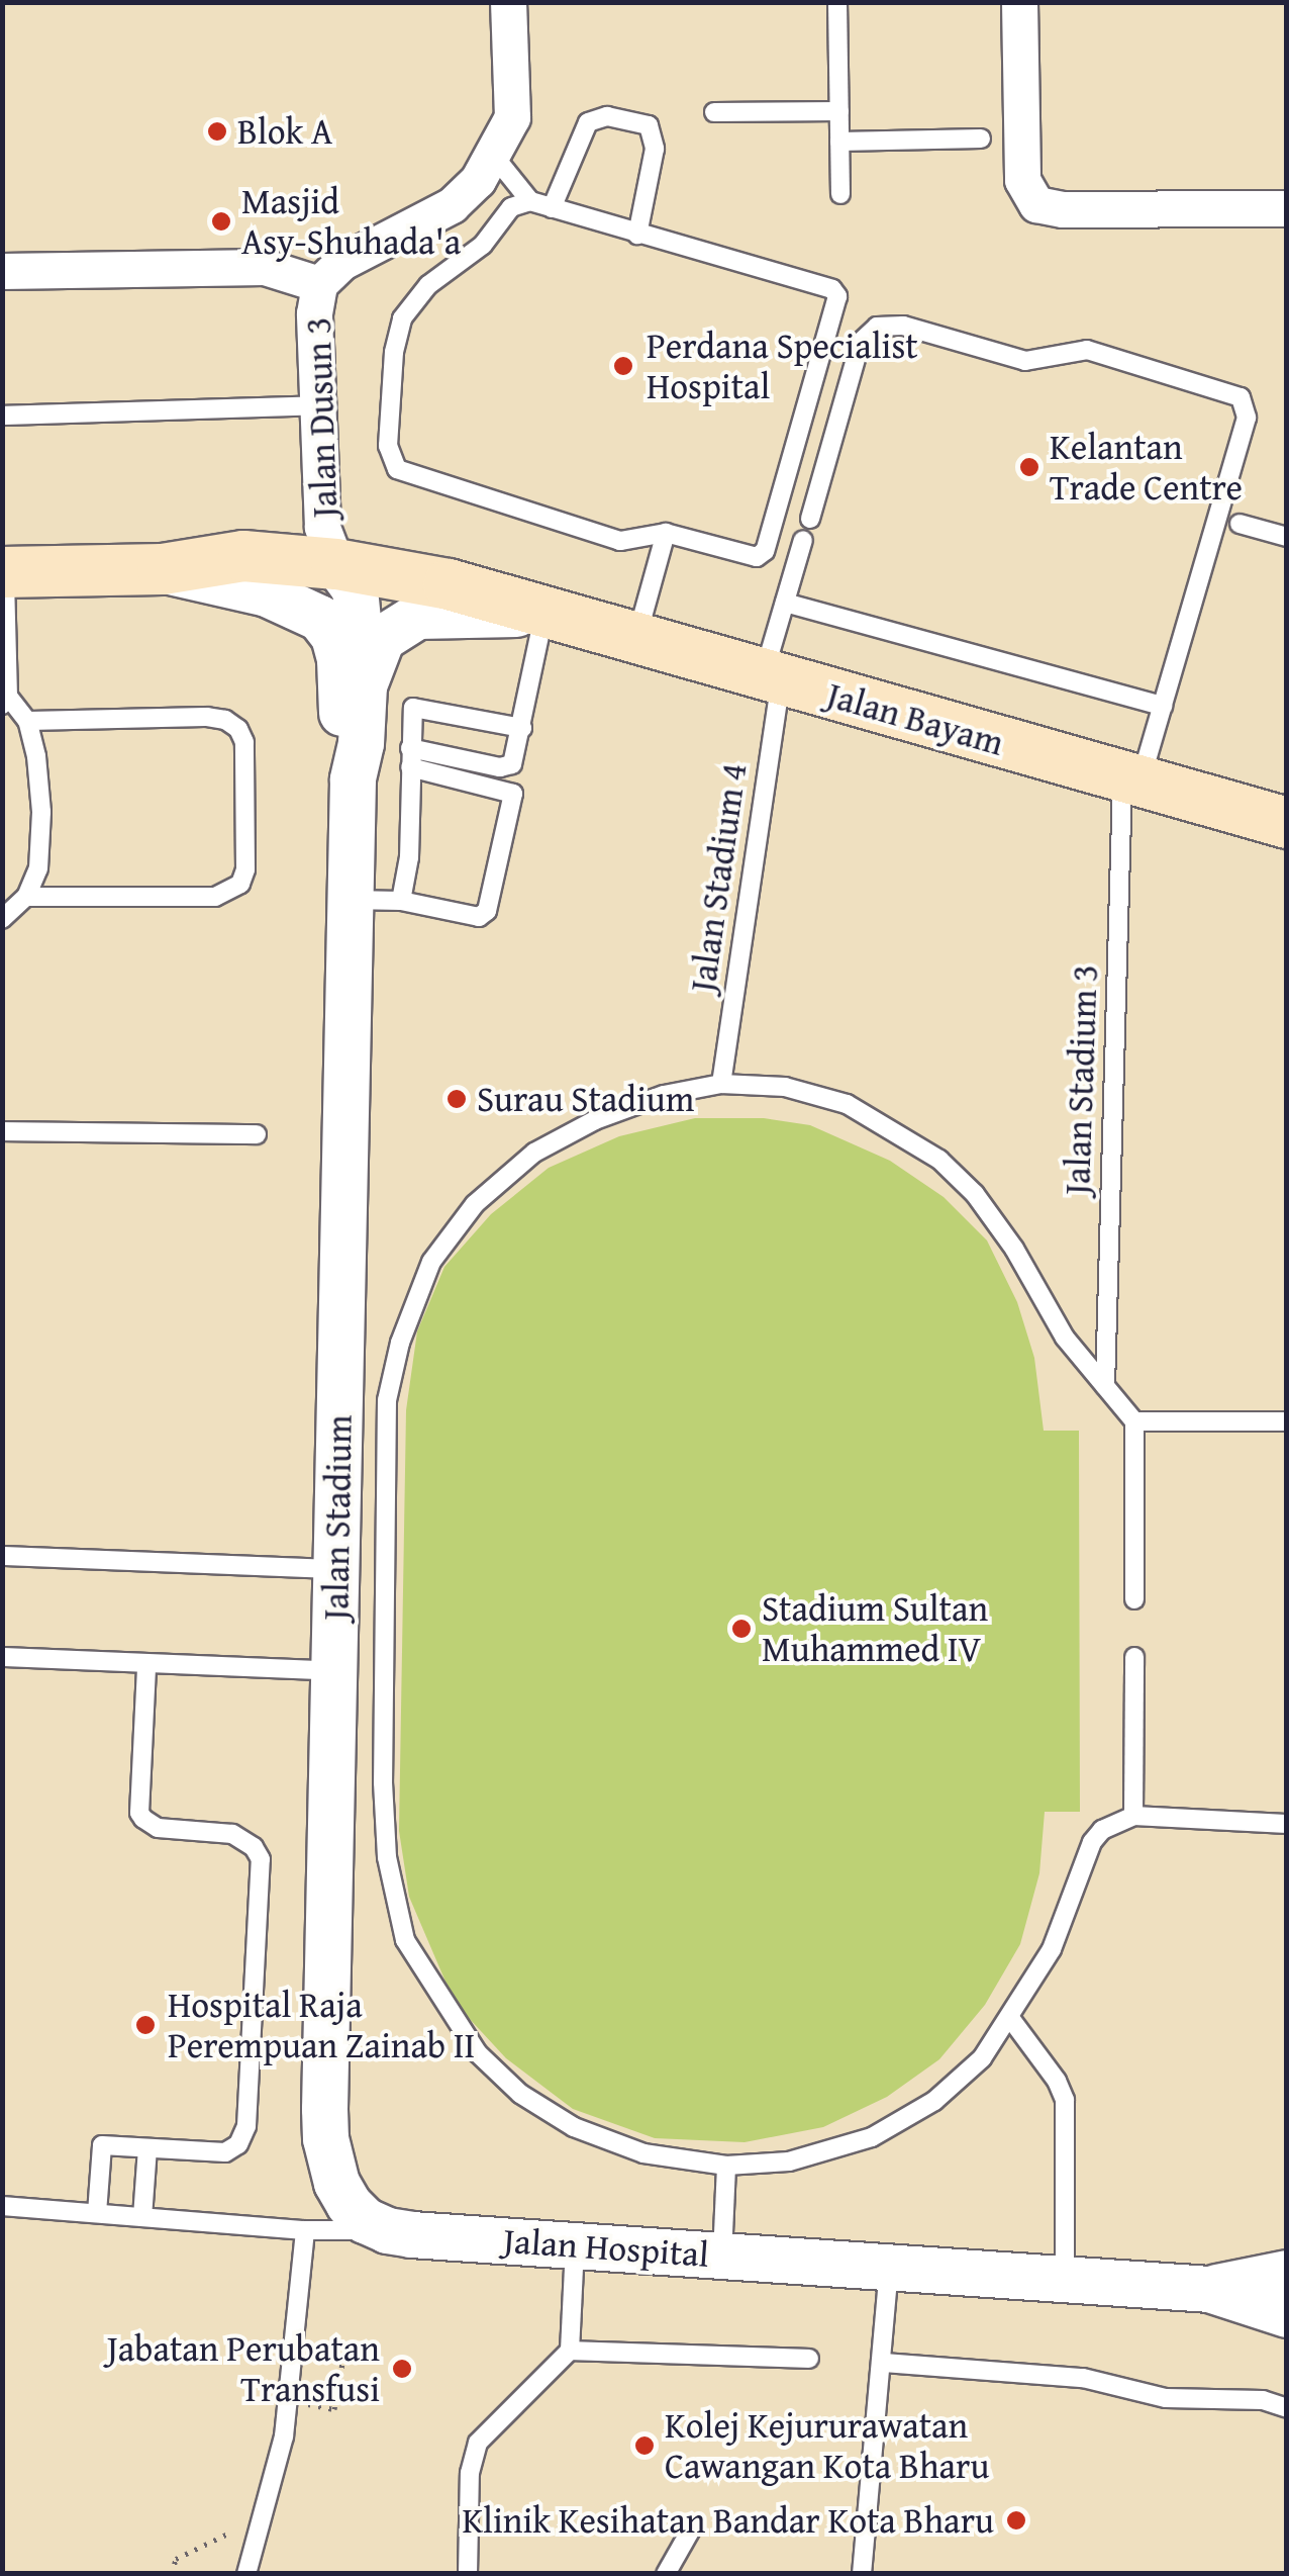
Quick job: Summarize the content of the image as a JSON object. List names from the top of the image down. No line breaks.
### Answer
{"streets":{"main road":["Jalan Bayam"],"street":["Jalan Dusun 3","Jalan Stadium","Jalan Hospital"],"lane":["Jalan Stadium 4","Jalan Stadium 3"]},"crossings":[["Jalan Dusun 3","Jalan Bayam"],["Jalan Bayam","Jalan Stadium 4"],["Jalan Bayam","Jalan Stadium 3"],["Jalan Bayam","Jalan Stadium"],["Jalan Stadium","Jalan Hospital"]],"places":["Blok A","Masjid Asy-Shuhada'a","Perdana Specialist Hospital","Kelantan Trade Centre","Surau Stadium","Stadium Sultan Muhammed IV","Hospital Raja Perempuan Zainab II","Jabatan Perubatan Transfusi","Kolej Kejururawatan Cawangan Kota Bharu","Klinik Kesihatan Bandar Kota Bharu"]}
